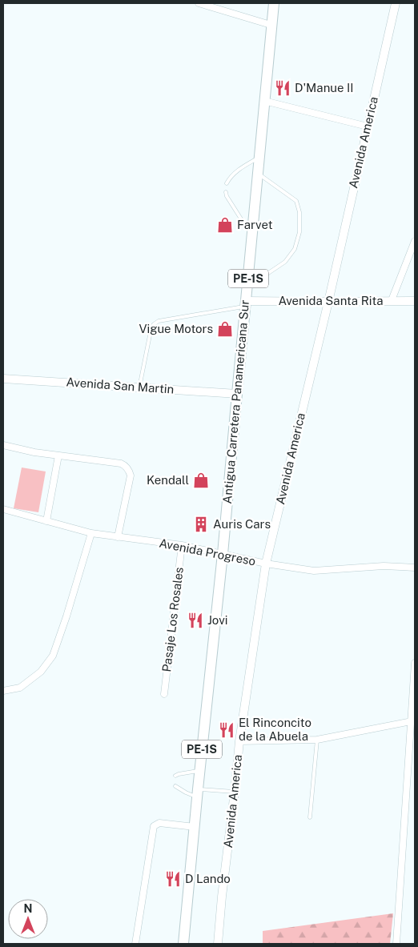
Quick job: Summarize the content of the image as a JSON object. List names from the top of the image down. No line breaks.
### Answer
{"streets":{"highway":["PE-1S","Antigua Carretera Panamericana Sur"],"street":["Avenida America","Avenida Santa Rita","Avenida San Martin","Avenida Progreso","Pasaje Los Rosales"]},"crossings":[["Avenida America","Avenida Santa Rita"],["Avenida America","Avenida Progreso"],["Avenida Santa Rita","Antigua Carretera Panamericana Sur"],["Avenida San Martin","Antigua Carretera Panamericana Sur"],["Antigua Carretera Panamericana Sur","Avenida Progreso"],["Avenida Progreso","Pasaje Los Rosales"]],"places":{"restaurant":["D'Manue II","Jovi","El Rinconcito de la Abuela","D Lando"],"shop":["Farvet","Vigue Motors","Kendall"],"building":["Auris Cars"]},"north":"top"}
